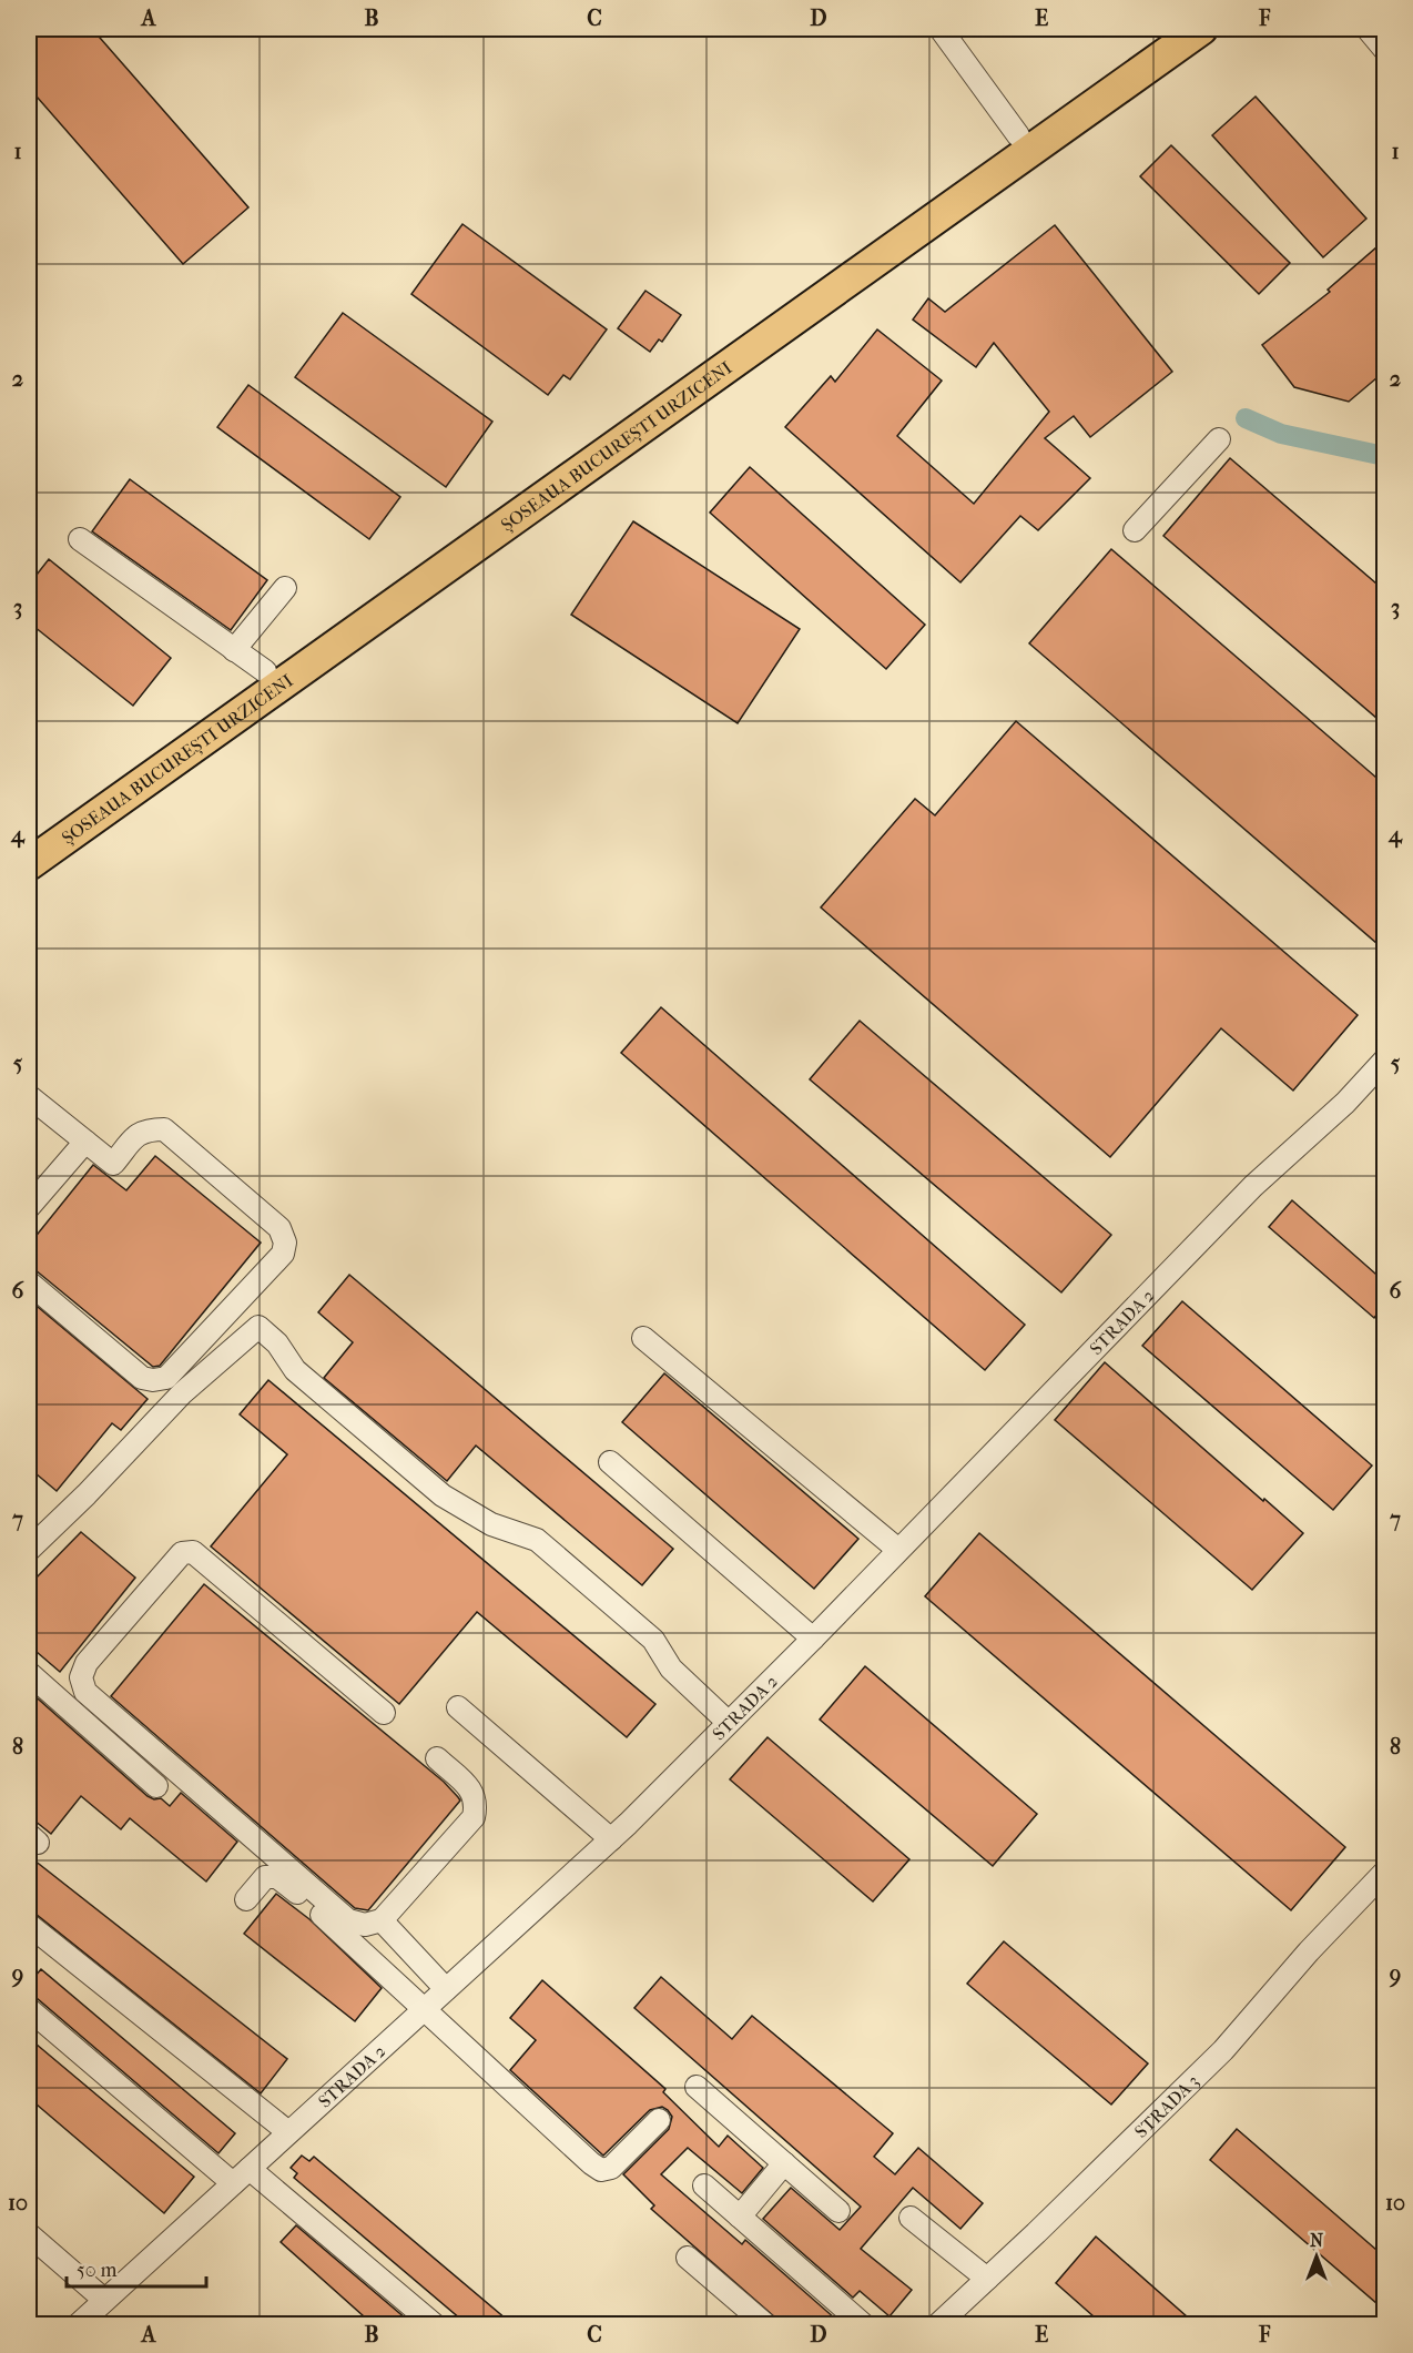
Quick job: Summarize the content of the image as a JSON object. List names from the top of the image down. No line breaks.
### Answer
{"streets":{"highway":["ȘOSEAUA BUCUREȘTI URZICENI"],"lane":["STRADA 2","STRADA 3"]},"scale_bar":"50 m","north":"top","grid":{"columns":["A","B","C","D","E","F"],"rows":["1","2","3","4","5","6","7","8","9","10"]}}
